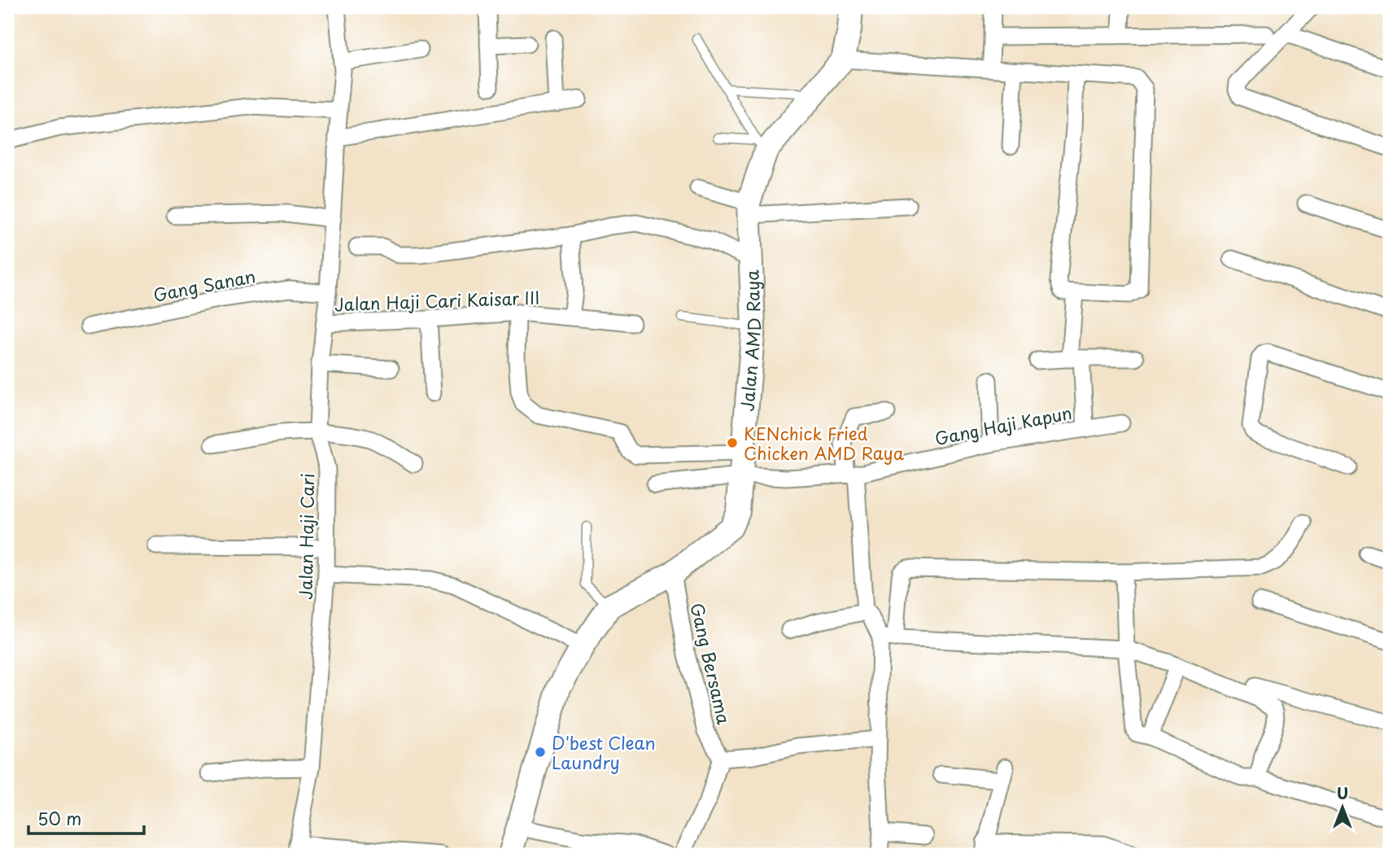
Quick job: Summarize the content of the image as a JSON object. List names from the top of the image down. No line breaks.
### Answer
{"streets":{"street":["Gang Sanan","Jalan Haji Cari Kaisar III","Jalan AMD Raya","Gang Haji Kapun","Jalan Haji Cari","Gang Bersama"]},"crossings":[["Gang Sanan","Jalan Haji Cari"],["Jalan Haji Cari Kaisar III","Jalan Haji Cari"],["Jalan AMD Raya","Gang Haji Kapun"],["Jalan AMD Raya","Gang Bersama"]],"places":["KENchick Fried Chicken AMD Raya","D'best Clean Laundry"],"scale_bar":"50 m","north":"top"}
